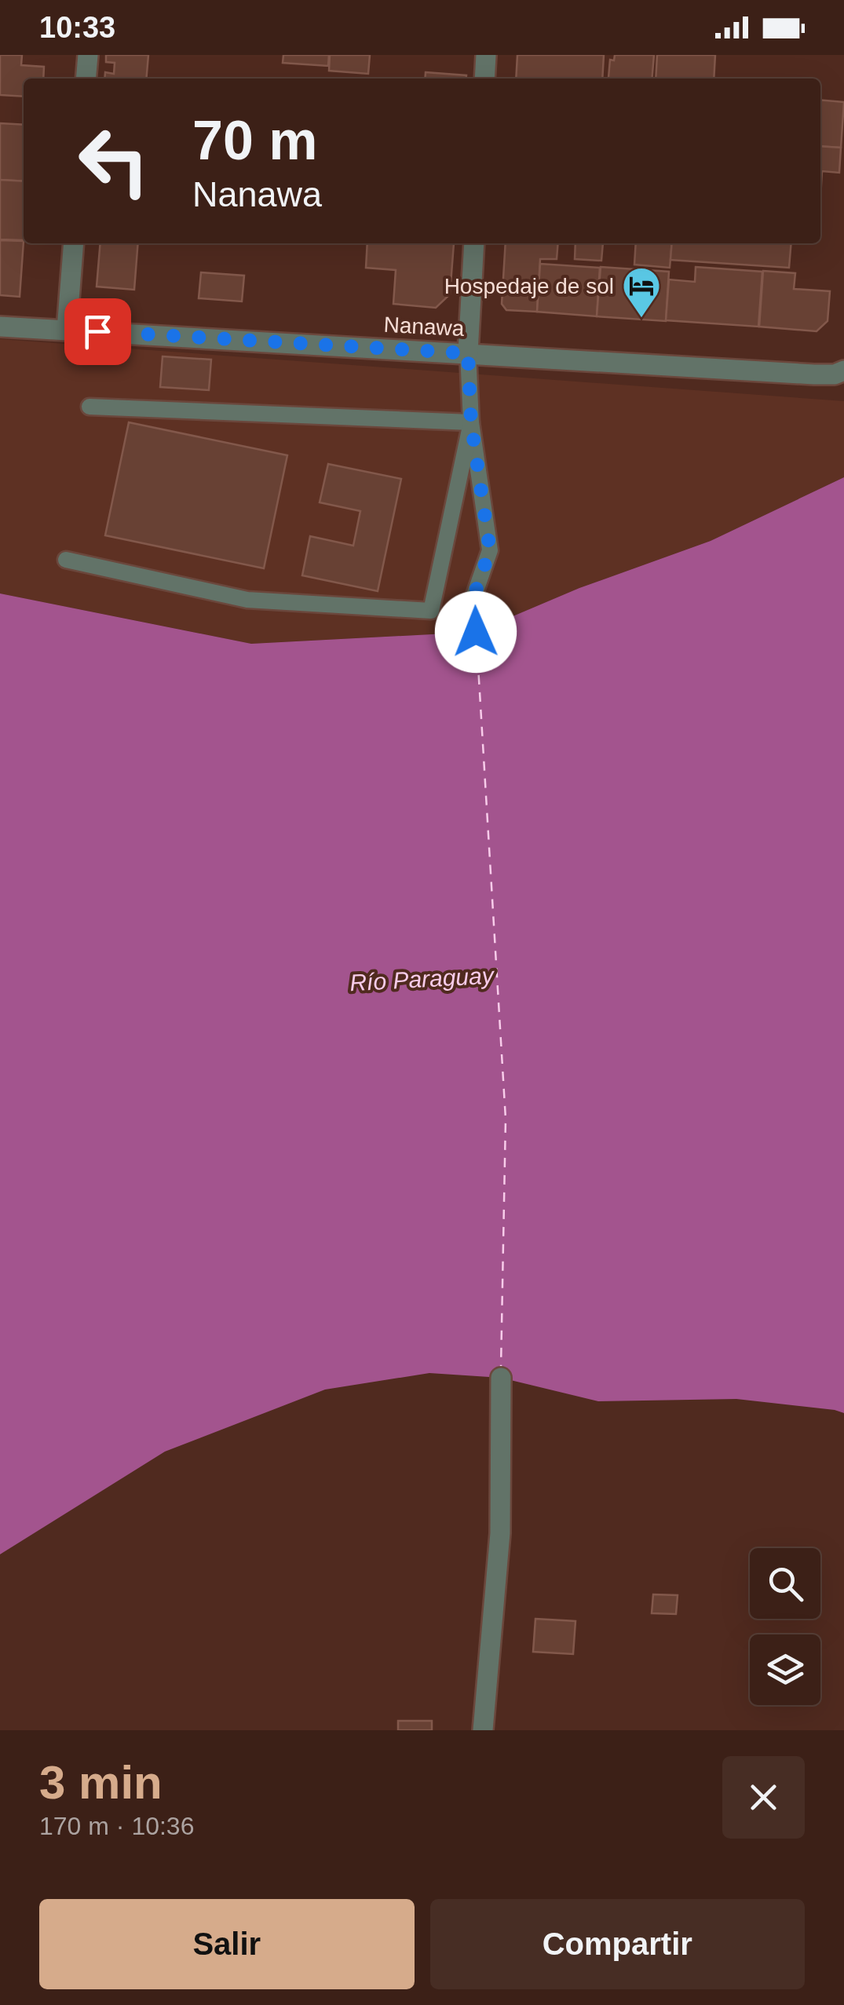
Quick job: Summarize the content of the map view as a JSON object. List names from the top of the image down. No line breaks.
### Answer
{"streets":{"street":["Nanawa"]},"water":["Río Paraguay"],"places":{"hotel":["Hospedaje de sol"]},"page":{"status":"10:33","turn":["70 m","Nanawa"],"heading":["3 min","170 m · 10:36"],"buttons":["Salir","Compartir"]}}
